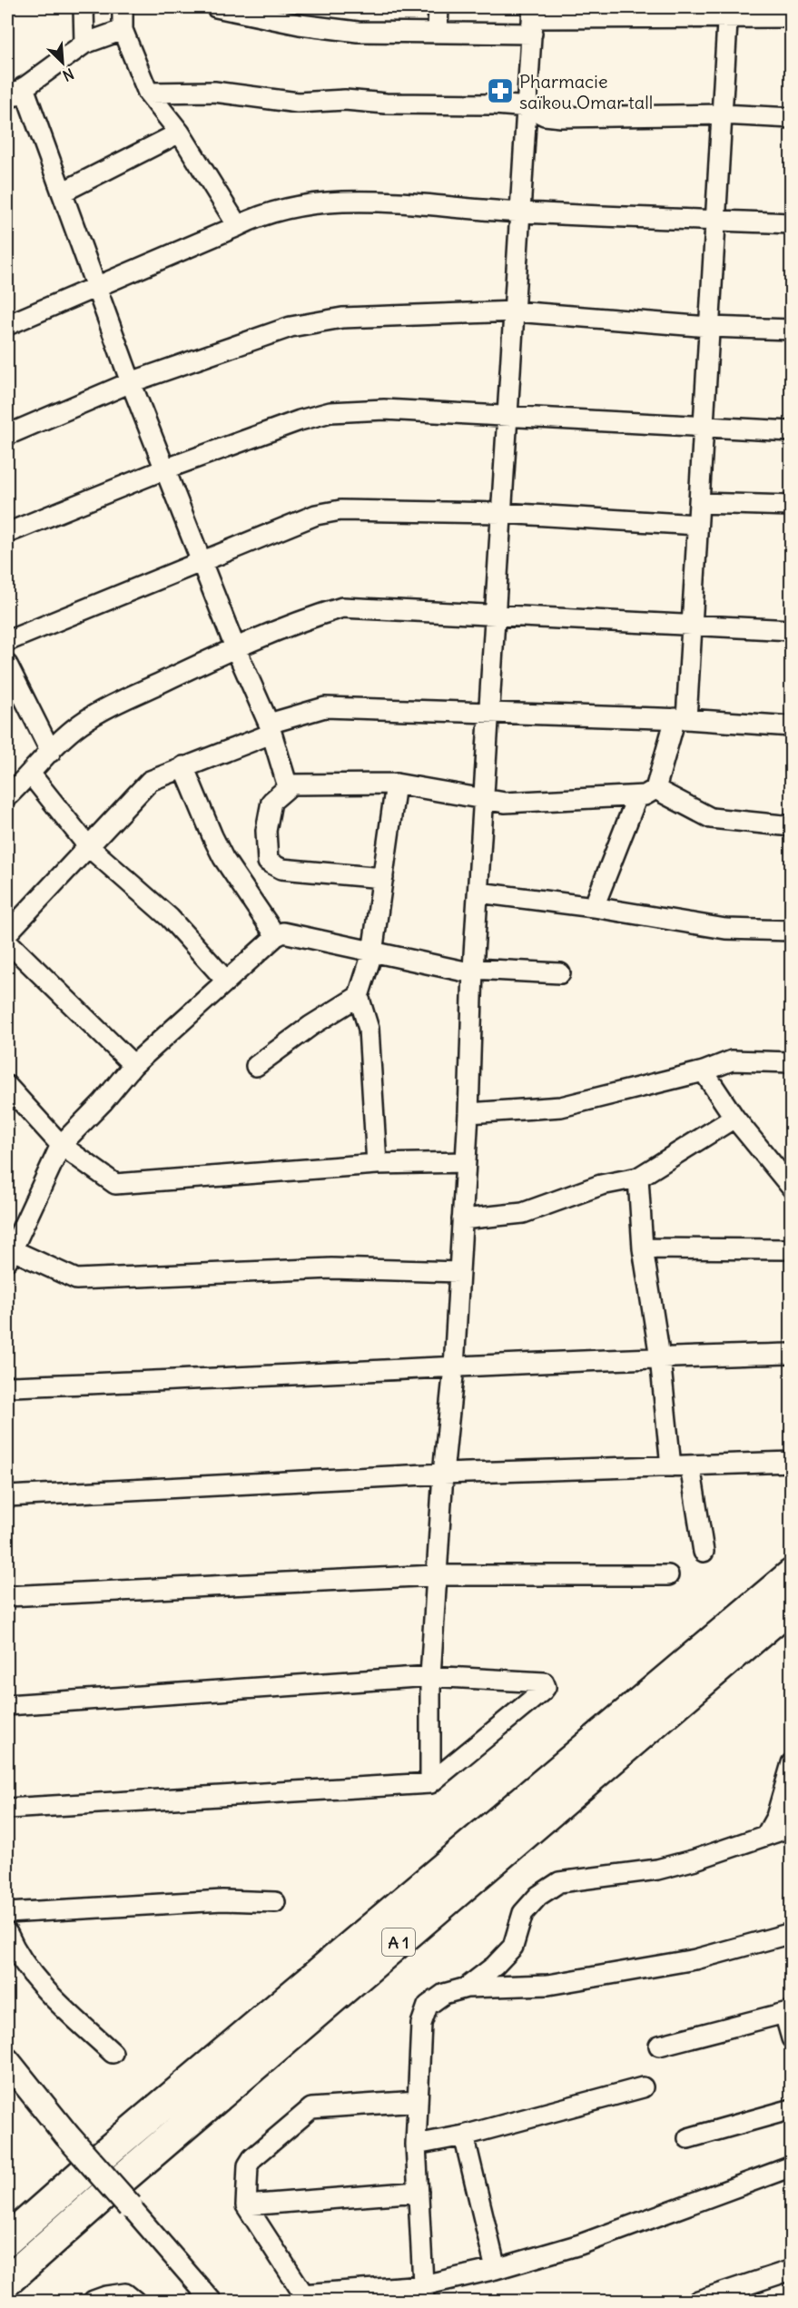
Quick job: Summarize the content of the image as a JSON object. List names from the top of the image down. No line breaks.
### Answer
{"streets":{"highway":["A 1"]},"places":{"pharmacy":["Pharmacie saïkou Omar tall"]},"north":"bottom right"}
